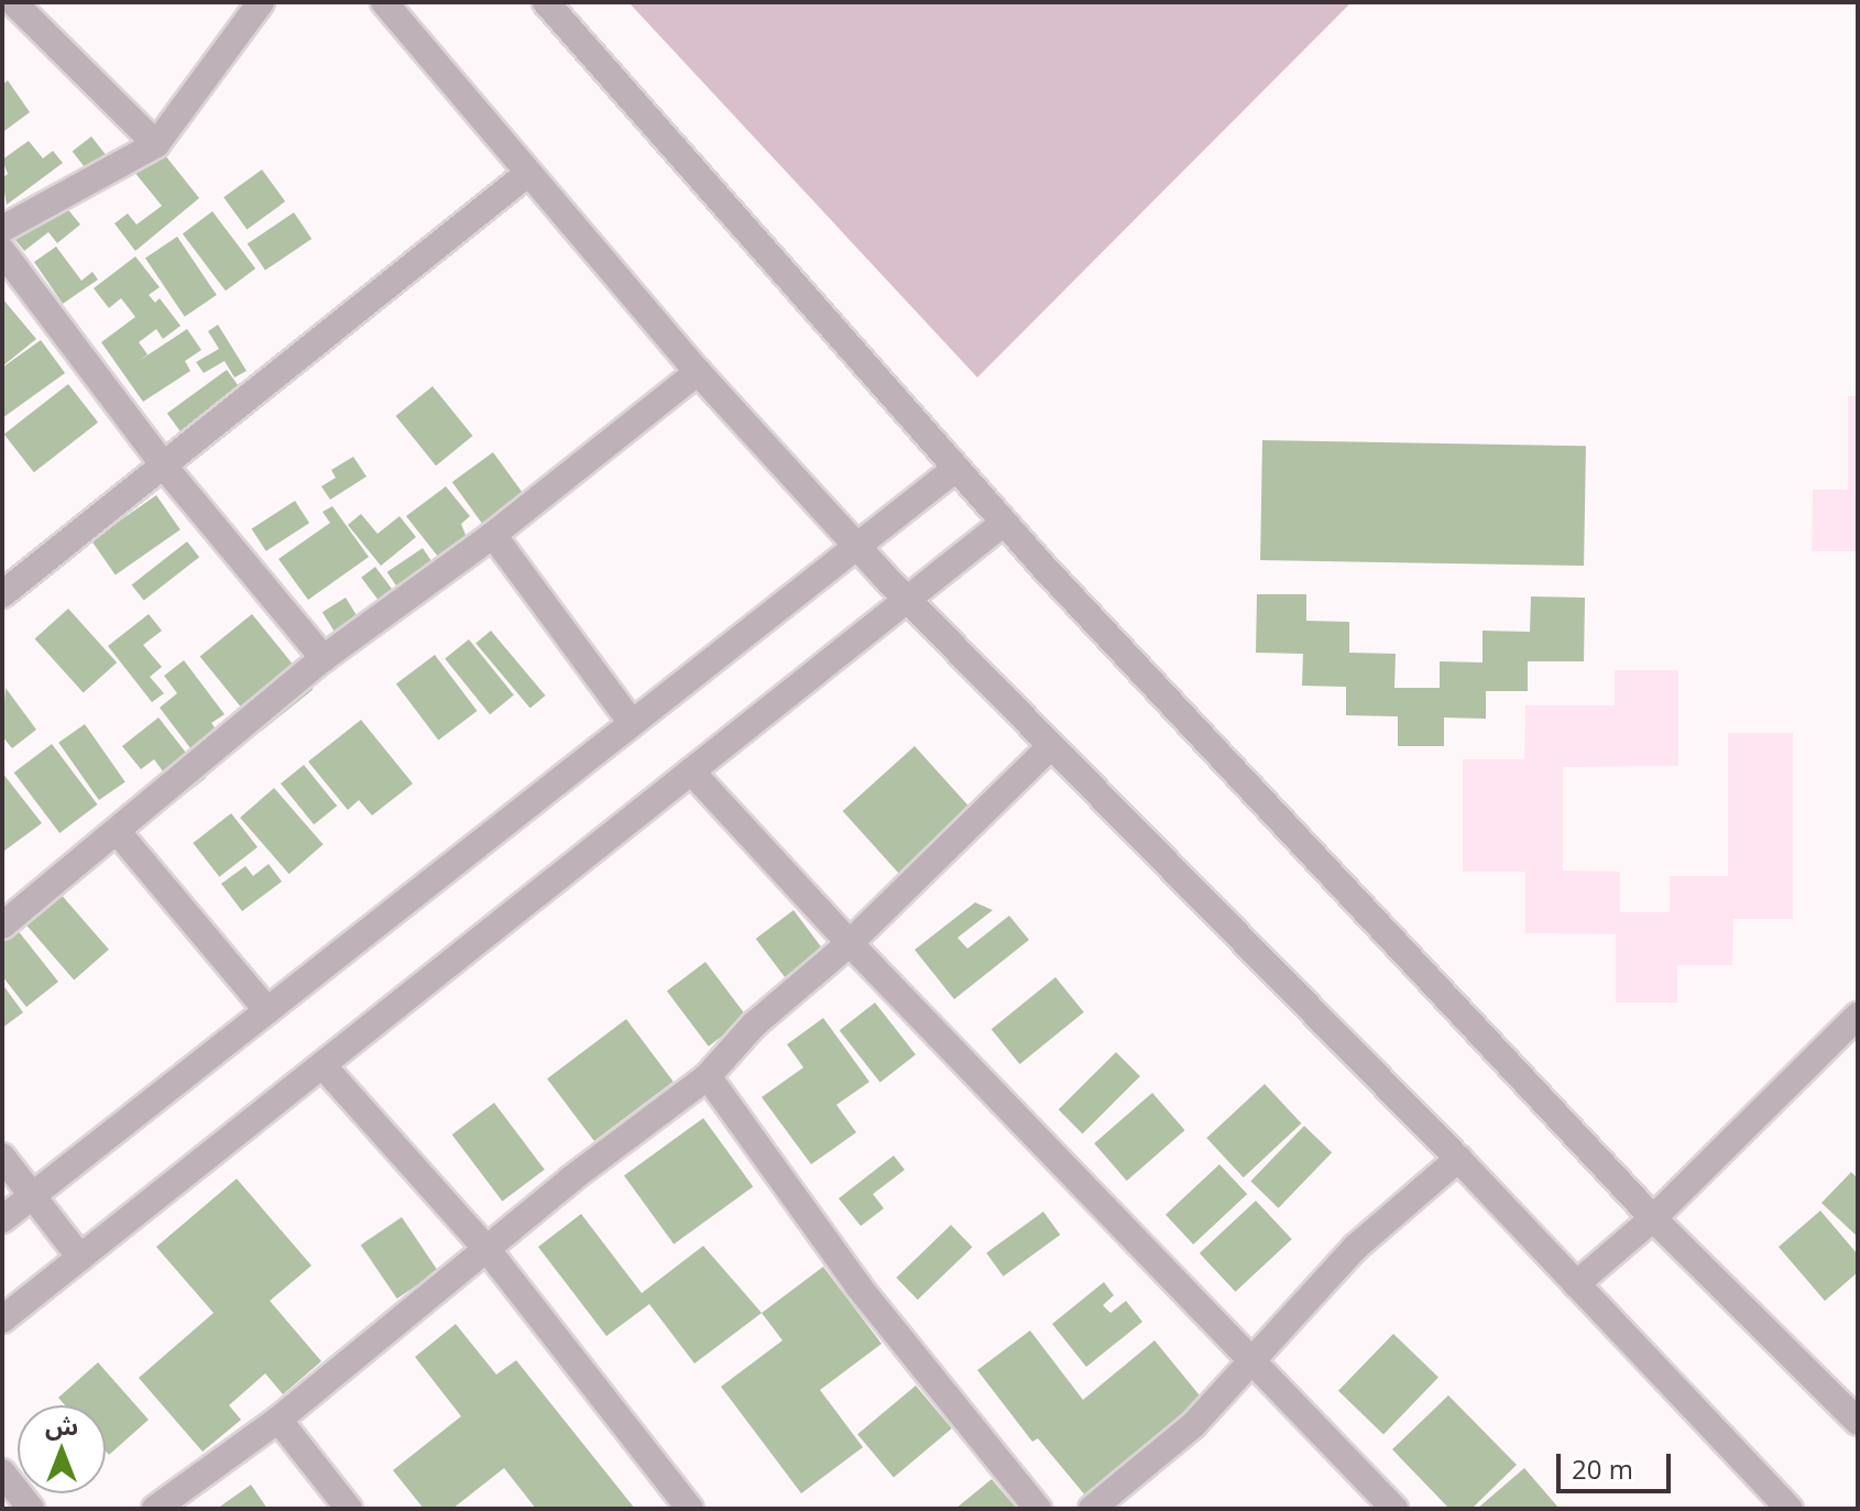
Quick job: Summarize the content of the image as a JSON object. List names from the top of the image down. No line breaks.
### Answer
{"scale_bar":"20 m","north":"top"}
